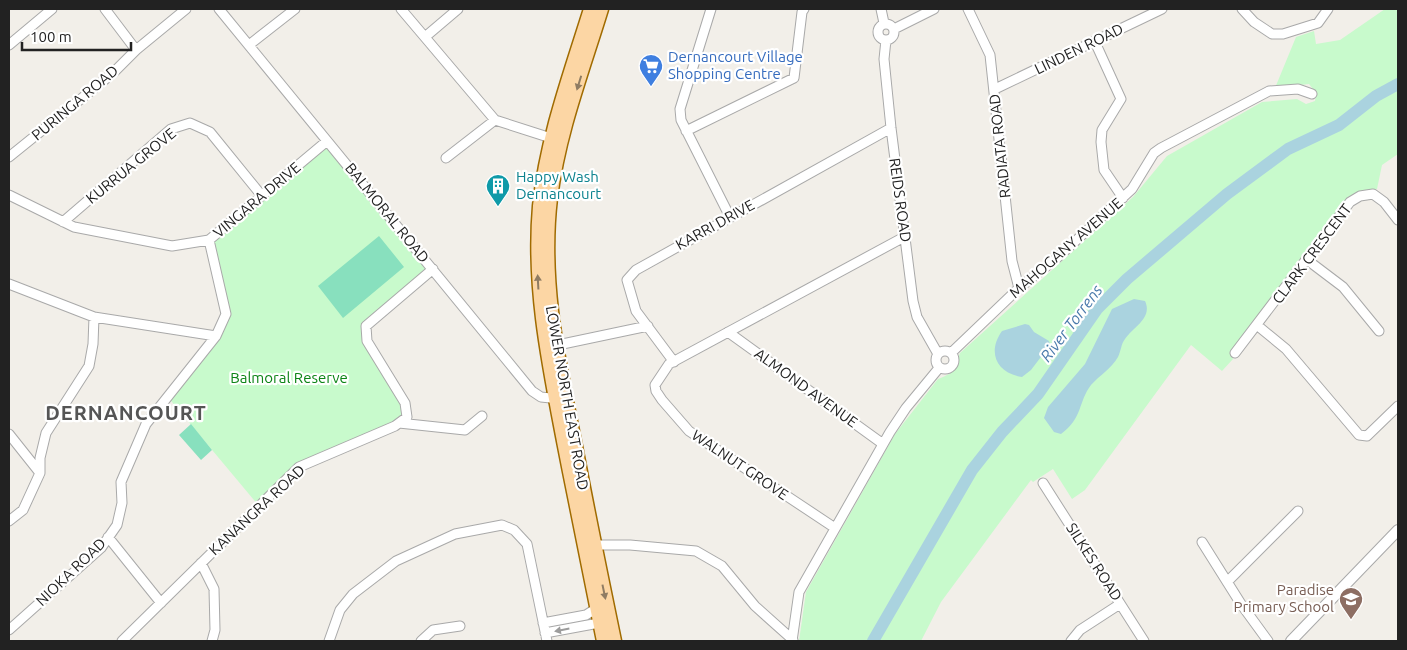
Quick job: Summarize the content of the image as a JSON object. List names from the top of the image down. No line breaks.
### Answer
{"streets":{"main road":["LOWER NORTH EAST ROAD"],"street":["LINDEN ROAD","PURINGA ROAD","RADIATA ROAD","KURRUA GROVE","VINGARA DRIVE","REIDS ROAD","BALMORAL ROAD","KARRI DRIVE","MAHOGANY AVENUE","CLARK CRESCENT","ALMOND AVENUE","WALNUT GROVE","KANANGRA ROAD","SILKES ROAD","NIOKA ROAD"]},"crossings":[["LINDEN ROAD","RADIATA ROAD"],["RADIATA ROAD","MAHOGANY AVENUE"],["KURRUA GROVE","VINGARA DRIVE"],["VINGARA DRIVE","BALMORAL ROAD"],["VINGARA DRIVE","NIOKA ROAD"],["REIDS ROAD","KARRI DRIVE"],["REIDS ROAD","MAHOGANY AVENUE"],["BALMORAL ROAD","LOWER NORTH EAST ROAD"],["KARRI DRIVE","WALNUT GROVE"]],"districts":["DERNANCOURT"],"water":["River Torrens"],"parks":["Balmoral Reserve"],"places":{"supermarket":["Dernancourt Village Shopping Centre"],"building":["Happy Wash Dernancourt"],"school or university":["Paradise Primary School"]},"scale_bar":"100 m"}
